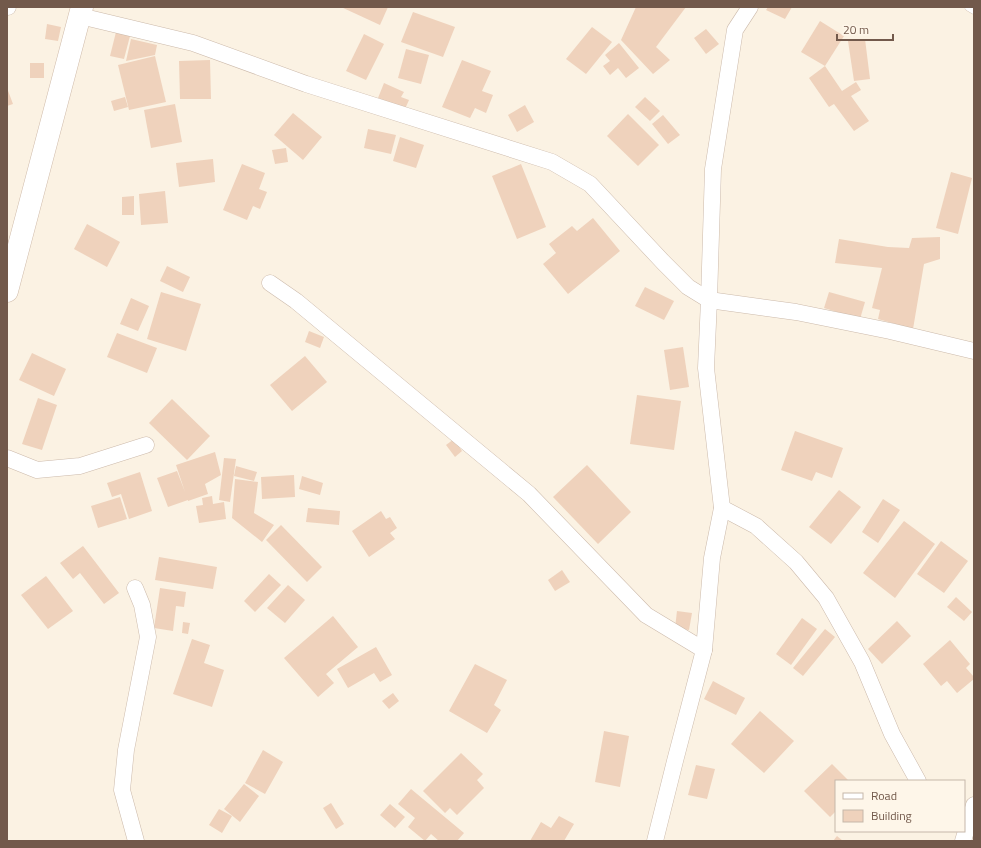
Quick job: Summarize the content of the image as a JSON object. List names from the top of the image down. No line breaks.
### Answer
{"legend":["Road","Building"],"scale_bar":"20 m"}
